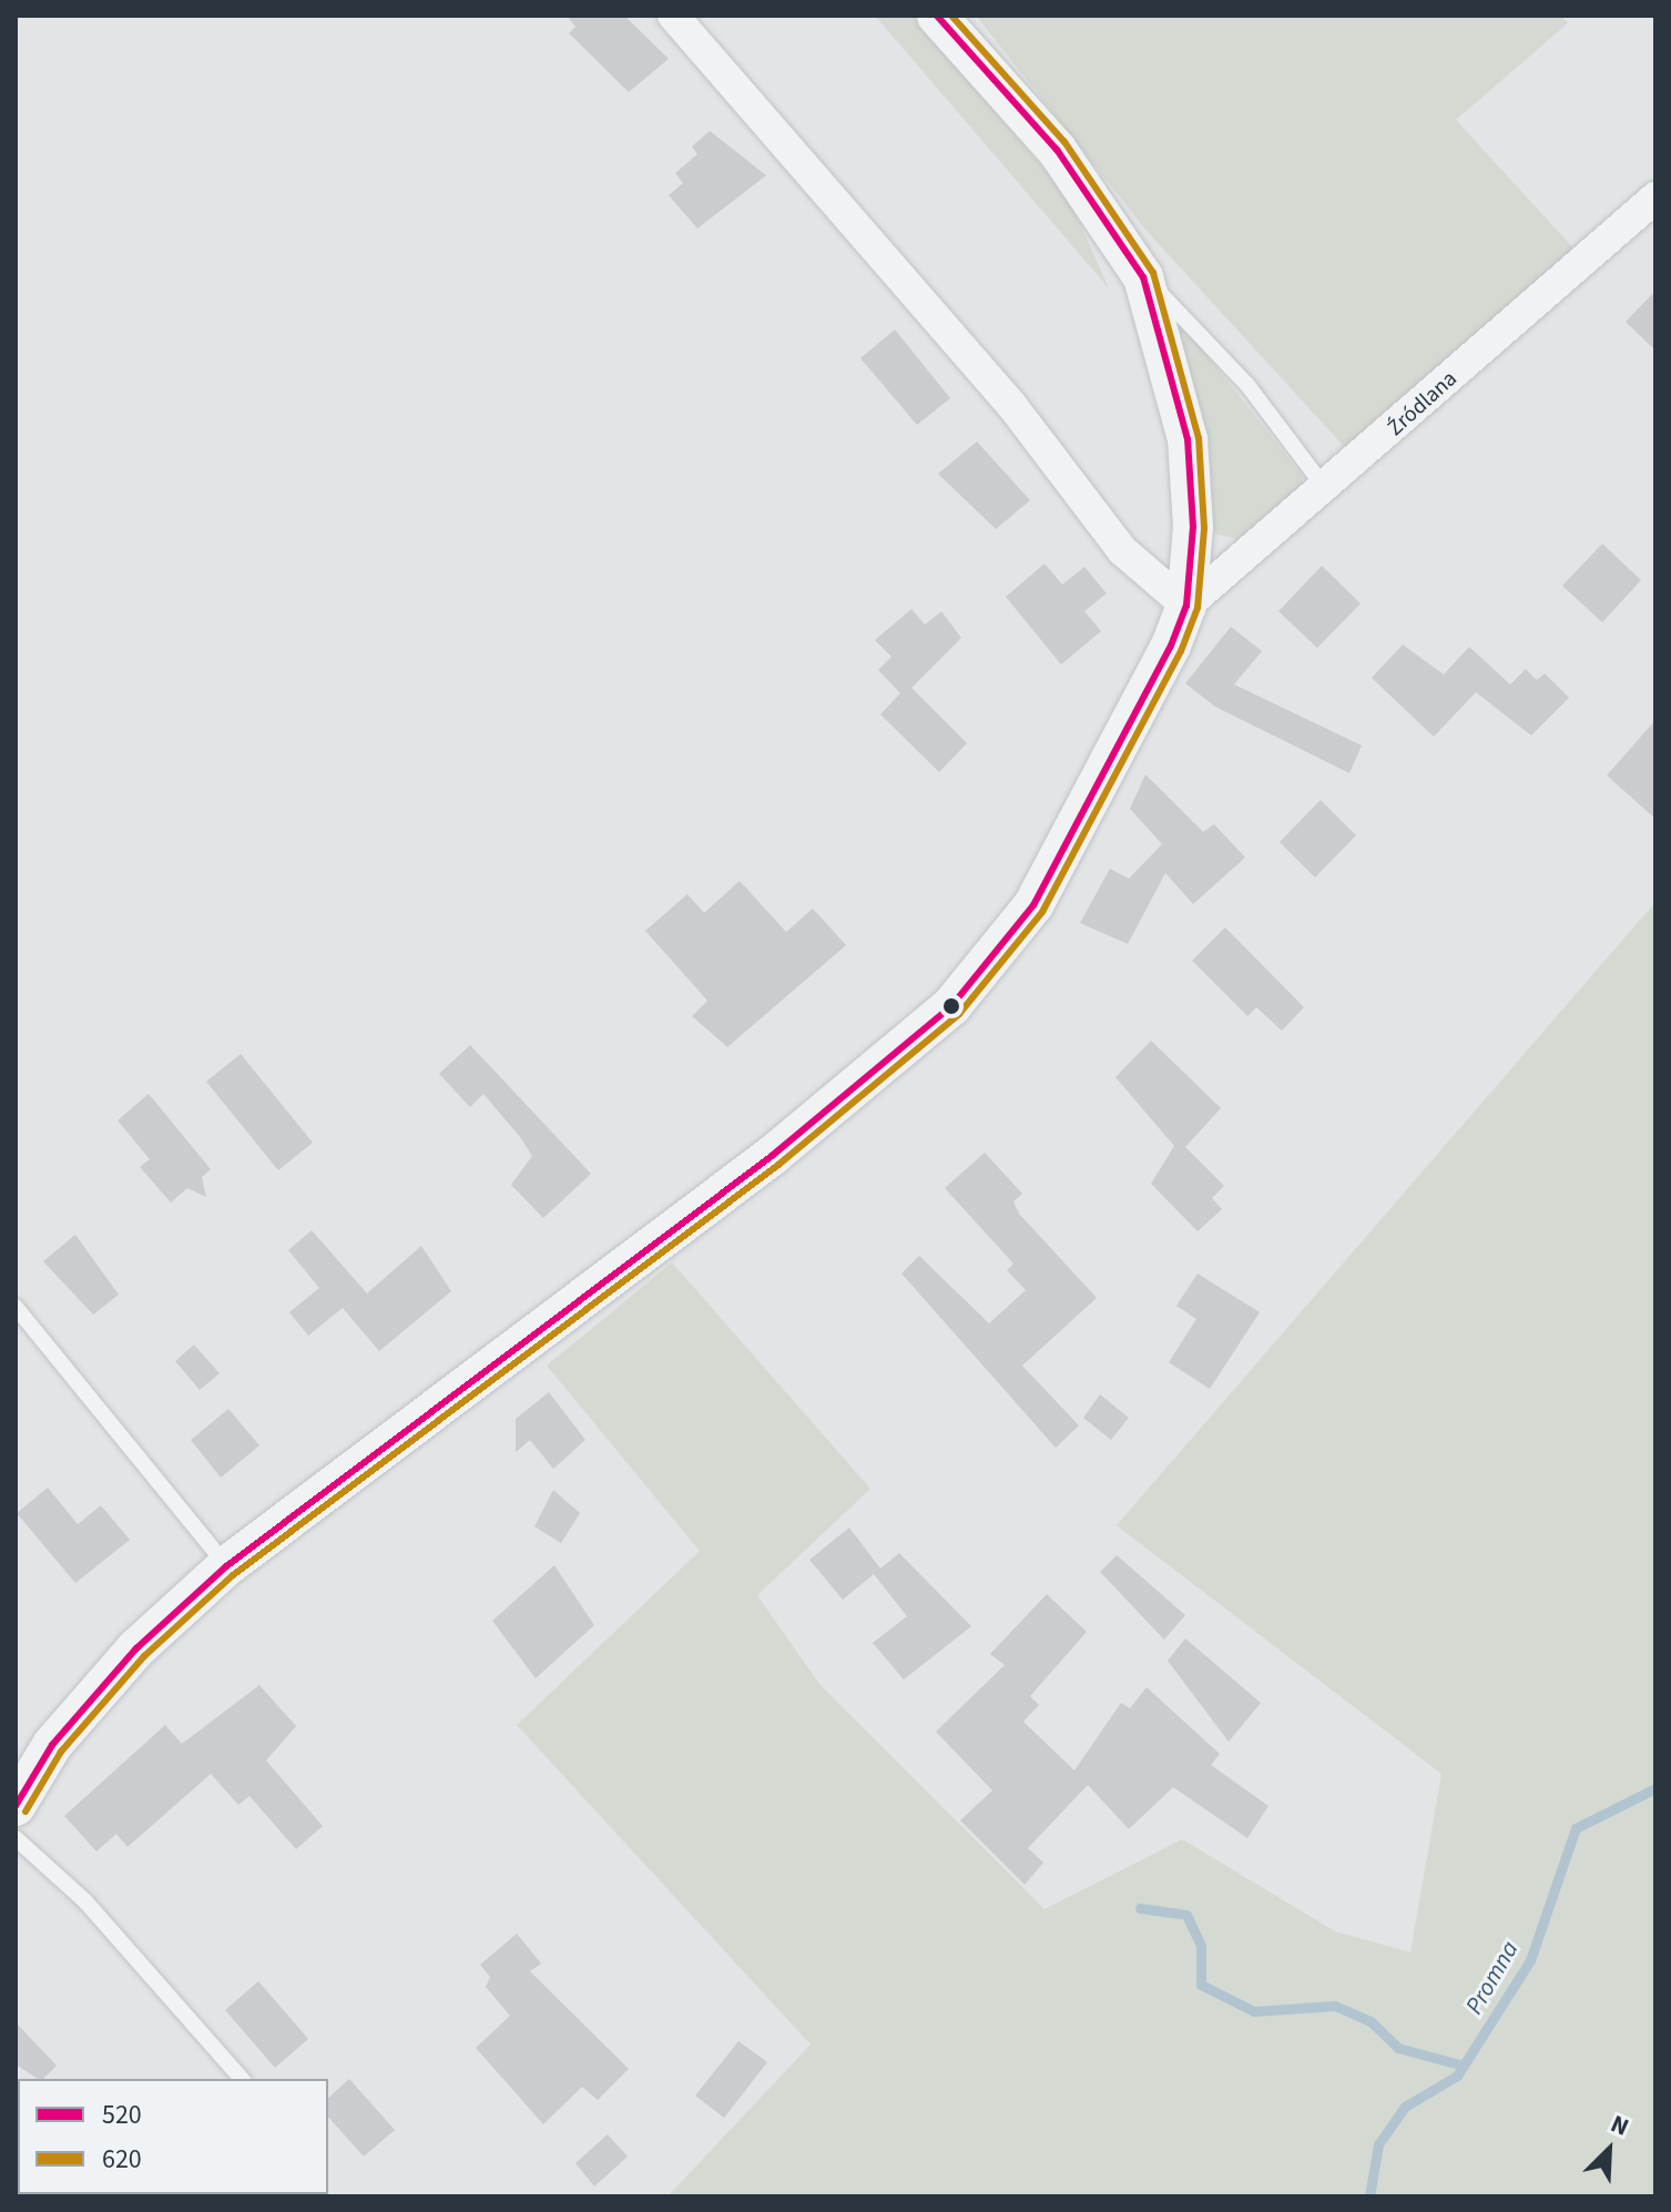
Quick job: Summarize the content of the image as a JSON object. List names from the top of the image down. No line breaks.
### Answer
{"streets":{"street":["Źródlana"]},"water":["Promna"],"lines":["transit line 520","transit line 620"],"legend":["520","620"],"north":"top right"}
